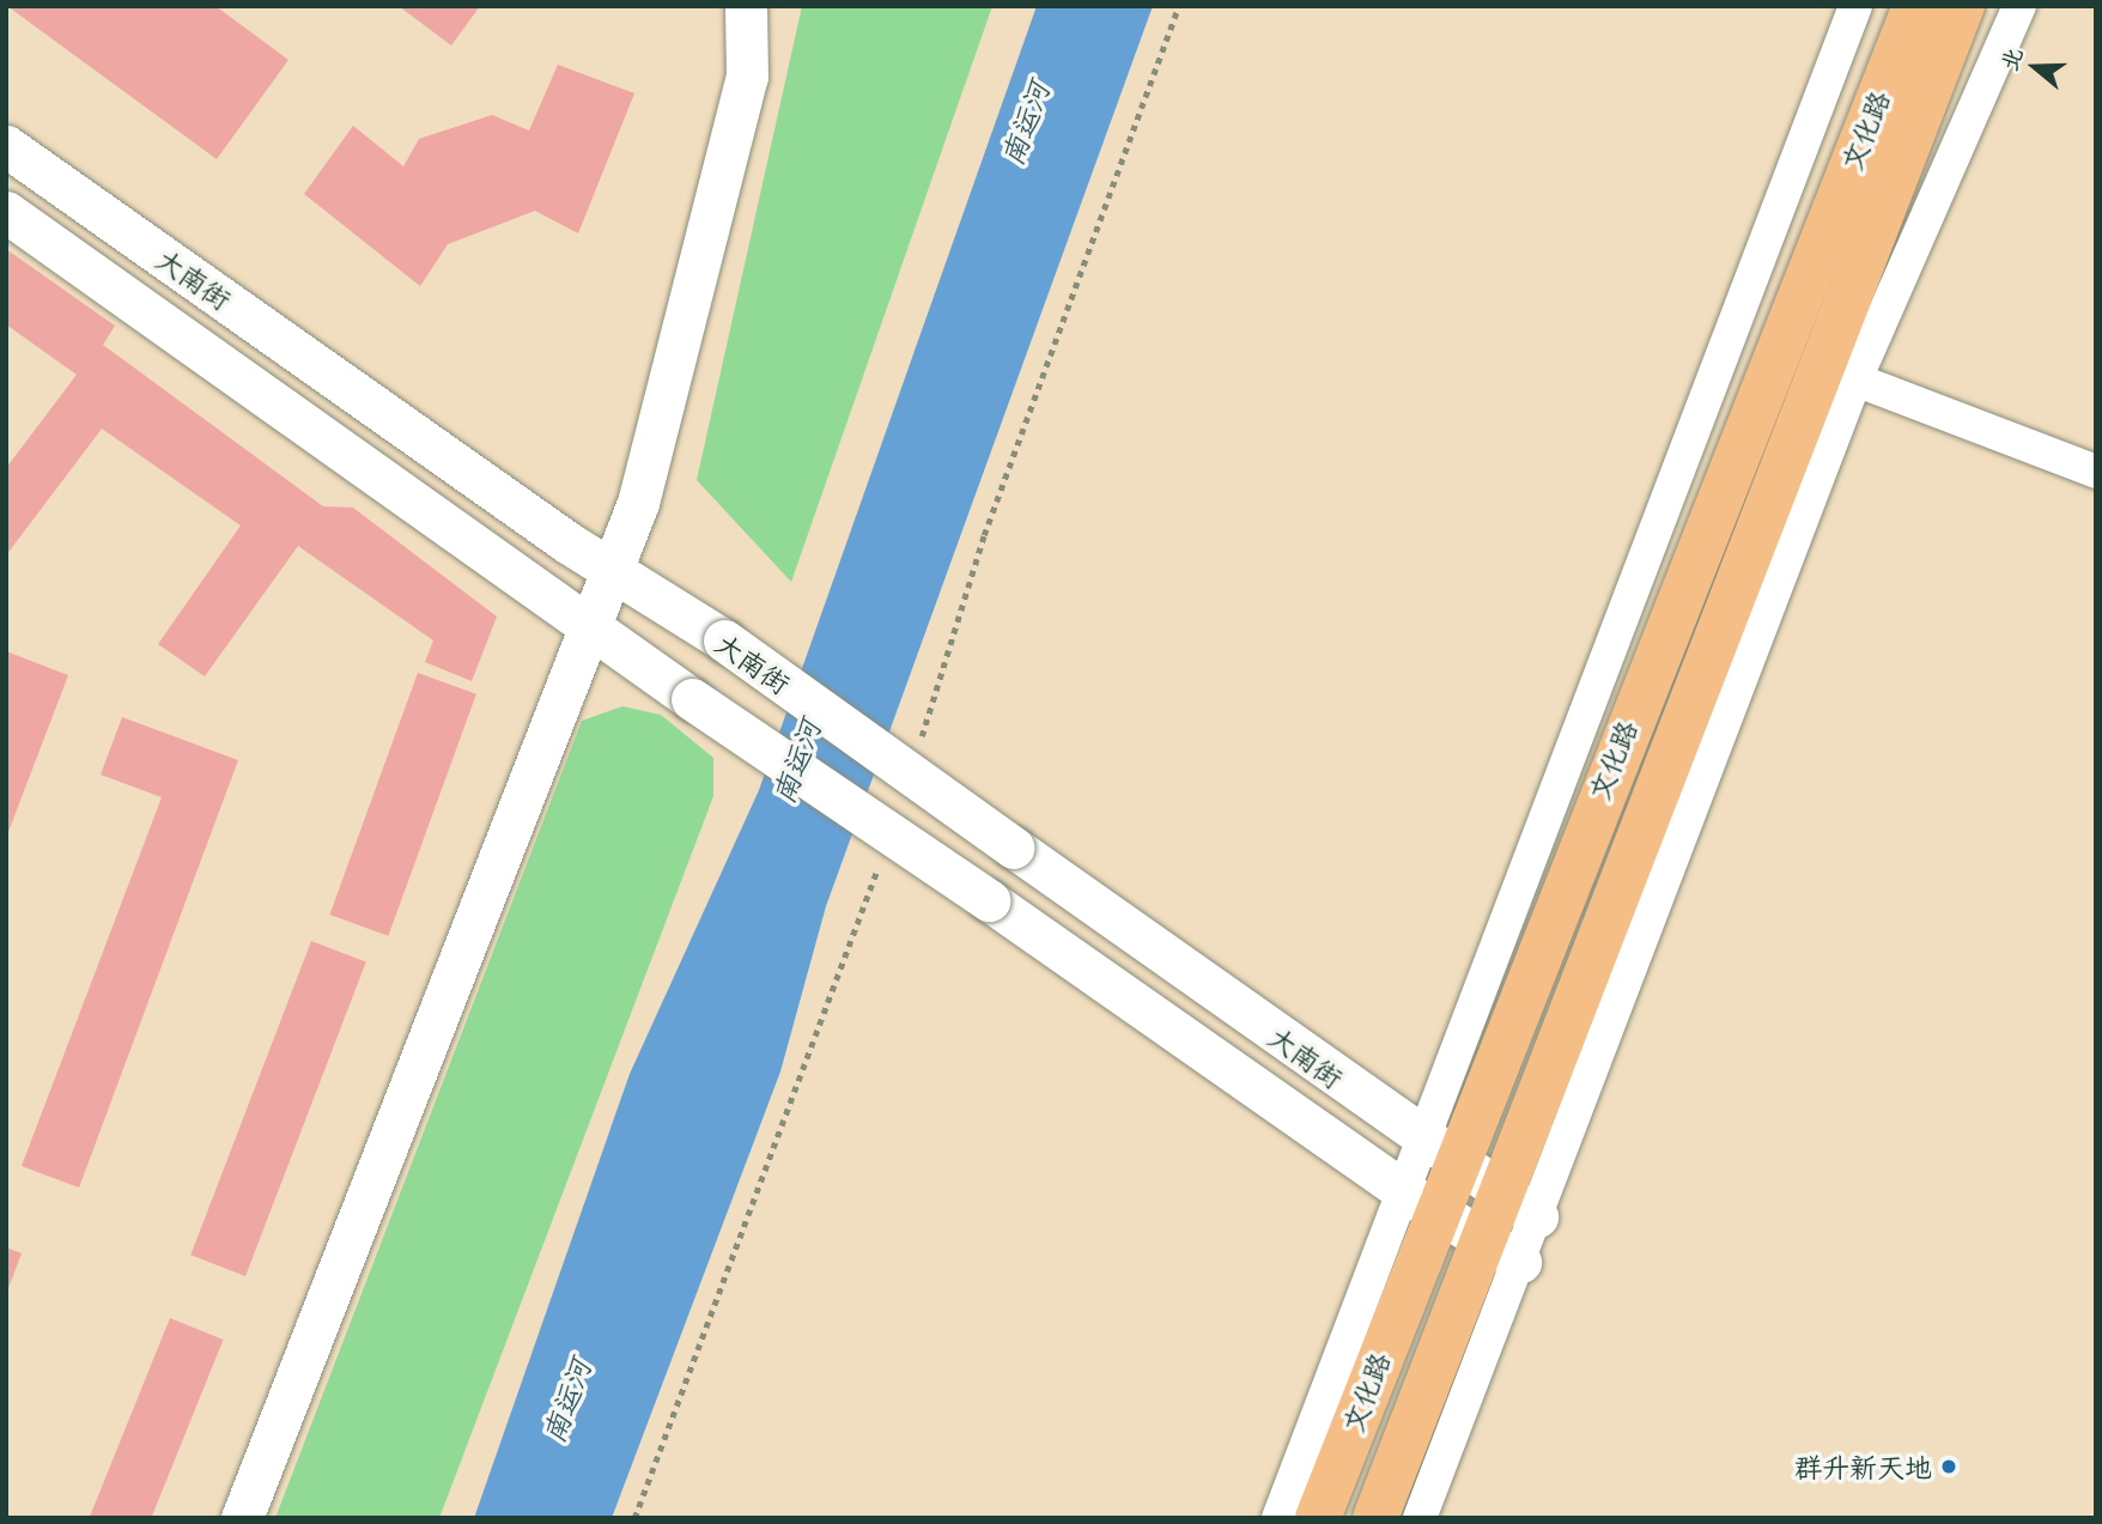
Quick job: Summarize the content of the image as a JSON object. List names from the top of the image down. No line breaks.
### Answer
{"streets":{"main road":["文化路"],"street":["大南街"]},"crossings":[["文化路","大南街"]],"water":["南运河"],"places":["群升新天地"],"north":"left"}
